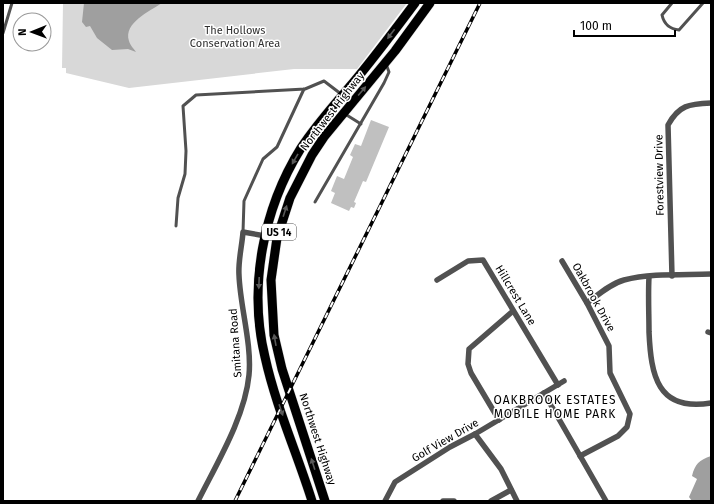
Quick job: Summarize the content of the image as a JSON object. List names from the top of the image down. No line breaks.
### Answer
{"streets":{"main road":["Northwest Highway","US 14"],"street":["Forestview Drive","Hillcrest Lane","Oakbrook Drive","Smitana Road","Golf View Drive"]},"crossings":[["Hillcrest Lane","Golf View Drive"]],"districts":["OAKBROOK ESTATES MOBILE HOME PARK"],"parks":["The Hollows Conservation Area"],"scale_bar":"100 m","north":"left"}
